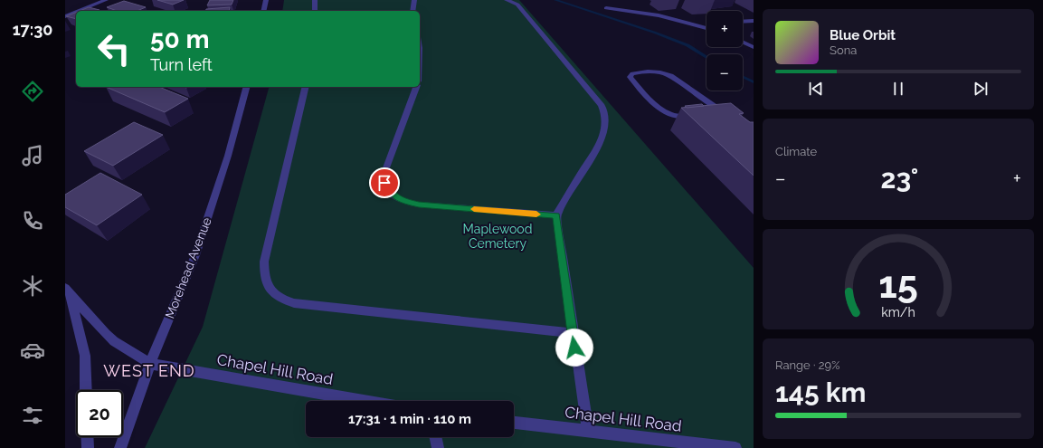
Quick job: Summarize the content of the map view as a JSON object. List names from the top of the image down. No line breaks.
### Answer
{"streets":{"street":["Morehead Avenue","Chapel Hill Road"]},"crossings":[["Morehead Avenue","Chapel Hill Road"]],"districts":["WEST END"],"parks":["Maplewood Cemetery"],"page":{"tabs":"17:30","map_buttons":["+","−"],"turn":["50 m","Turn left"],"song":["Blue Orbit","Sona"],"tile":["Climate",["Range · 29%","145 km"]],"heat":["−","23°","+"],"limit":"20","trip":"17:31 · 1 min · 110 m","gauge":["15","km/h"]}}
